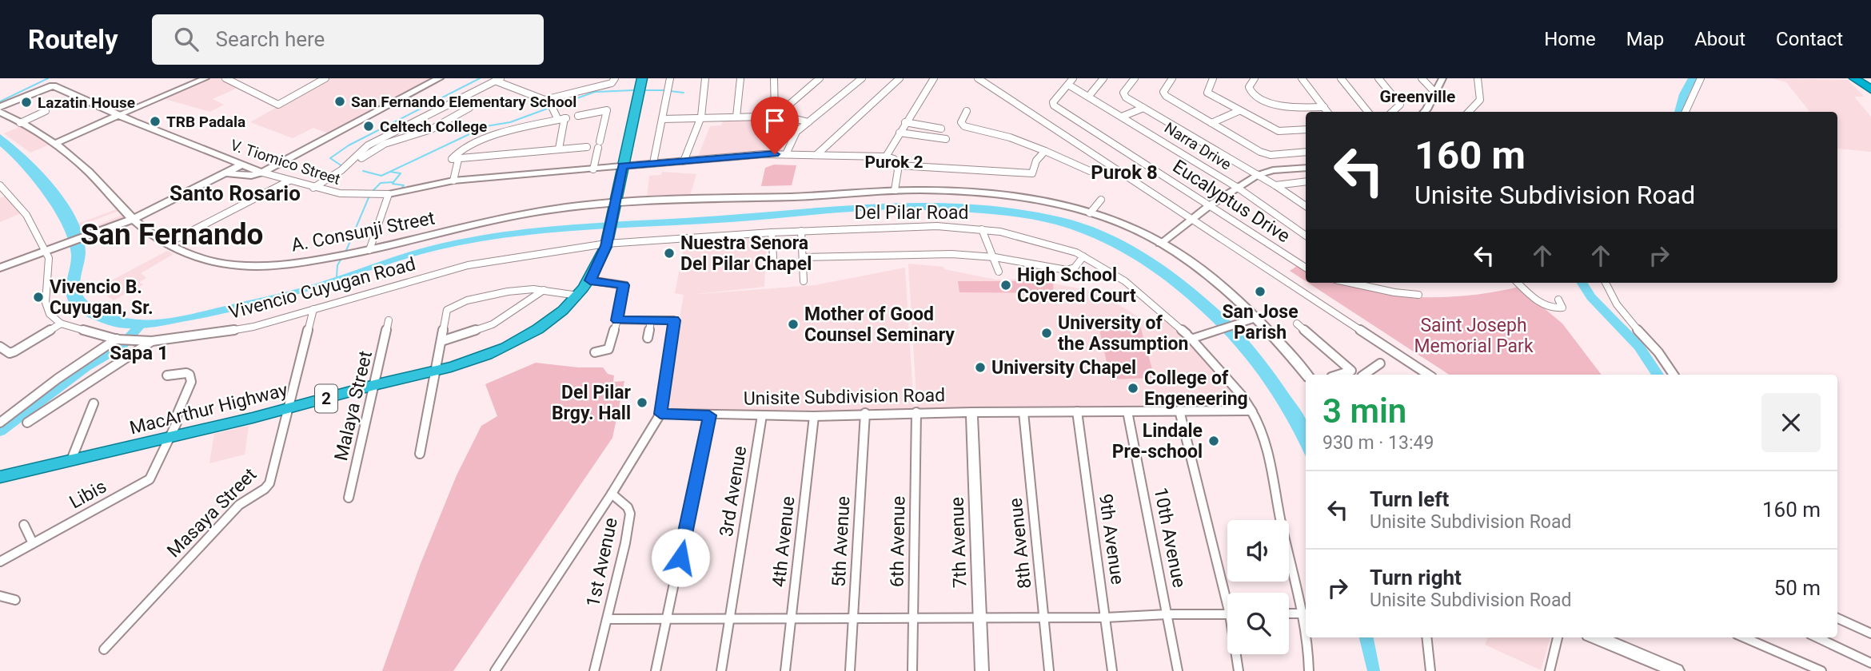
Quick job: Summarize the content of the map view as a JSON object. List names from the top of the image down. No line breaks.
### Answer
{"streets":{"highway":["2","MacArthur Highway"],"main road":["V. Tiomico Street","A. Consunji Street"],"street":["Narra Drive","Eucalyptus Drive","Del Pilar Road","Vivencio Cuyugan Road","Unisite Subdivision Road","Malaya Street","3rd Avenue","Libis","Masaya Street","10th Avenue","9th Avenue","4th Avenue","5th Avenue","6th Avenue","7th Avenue","8th Avenue","1st Avenue"]},"crossings":[["Narra Drive","Eucalyptus Drive"],["V. Tiomico Street","MacArthur Highway"],["Del Pilar Road","Vivencio Cuyugan Road"],["Del Pilar Road","Unisite Subdivision Road"],["Del Pilar Road","MacArthur Highway"],["A. Consunji Street","MacArthur Highway"],["Vivencio Cuyugan Road","MacArthur Highway"],["Vivencio Cuyugan Road","Masaya Street"],["Unisite Subdivision Road","3rd Avenue"],["Unisite Subdivision Road","10th Avenue"],["Unisite Subdivision Road","9th Avenue"],["Unisite Subdivision Road","4th Avenue"],["Unisite Subdivision Road","5th Avenue"],["Unisite Subdivision Road","6th Avenue"],["Unisite Subdivision Road","7th Avenue"],["Unisite Subdivision Road","8th Avenue"],["Unisite Subdivision Road","1st Avenue"],["Malaya Street","MacArthur Highway"],["MacArthur Highway","Libis"],["MacArthur Highway","Masaya Street"]],"districts":["Greenville","Purok 2","Purok 8","Santo Rosario","San Fernando","Sapa 1"],"parks":["Saint Joseph Memorial Park"],"places":["San Fernando Elementary School","Lazatin House","TRB Padala","Celtech College","Nuestra Senora Del Pilar Chapel","High School Covered Court","San Jose Parish","Vivencio B. Cuyugan, Sr.","Mother of Good Counsel Seminary","University of the Assumption","University Chapel","College of Engeneering","Del Pilar Brgy. Hall","Lindale Pre-school"],"page":{"header":"Routely","search":"Search here","nav":["Home","Map","About","Contact"],"turn":["160 m","Unisite Subdivision Road"],"heading":["3 min","930 m · 13:49"],"list":[{"name":"Turn left","note":"Unisite Subdivision Road","value":"160 m"},{"name":"Turn right","note":"Unisite Subdivision Road","value":"50 m"}]}}
